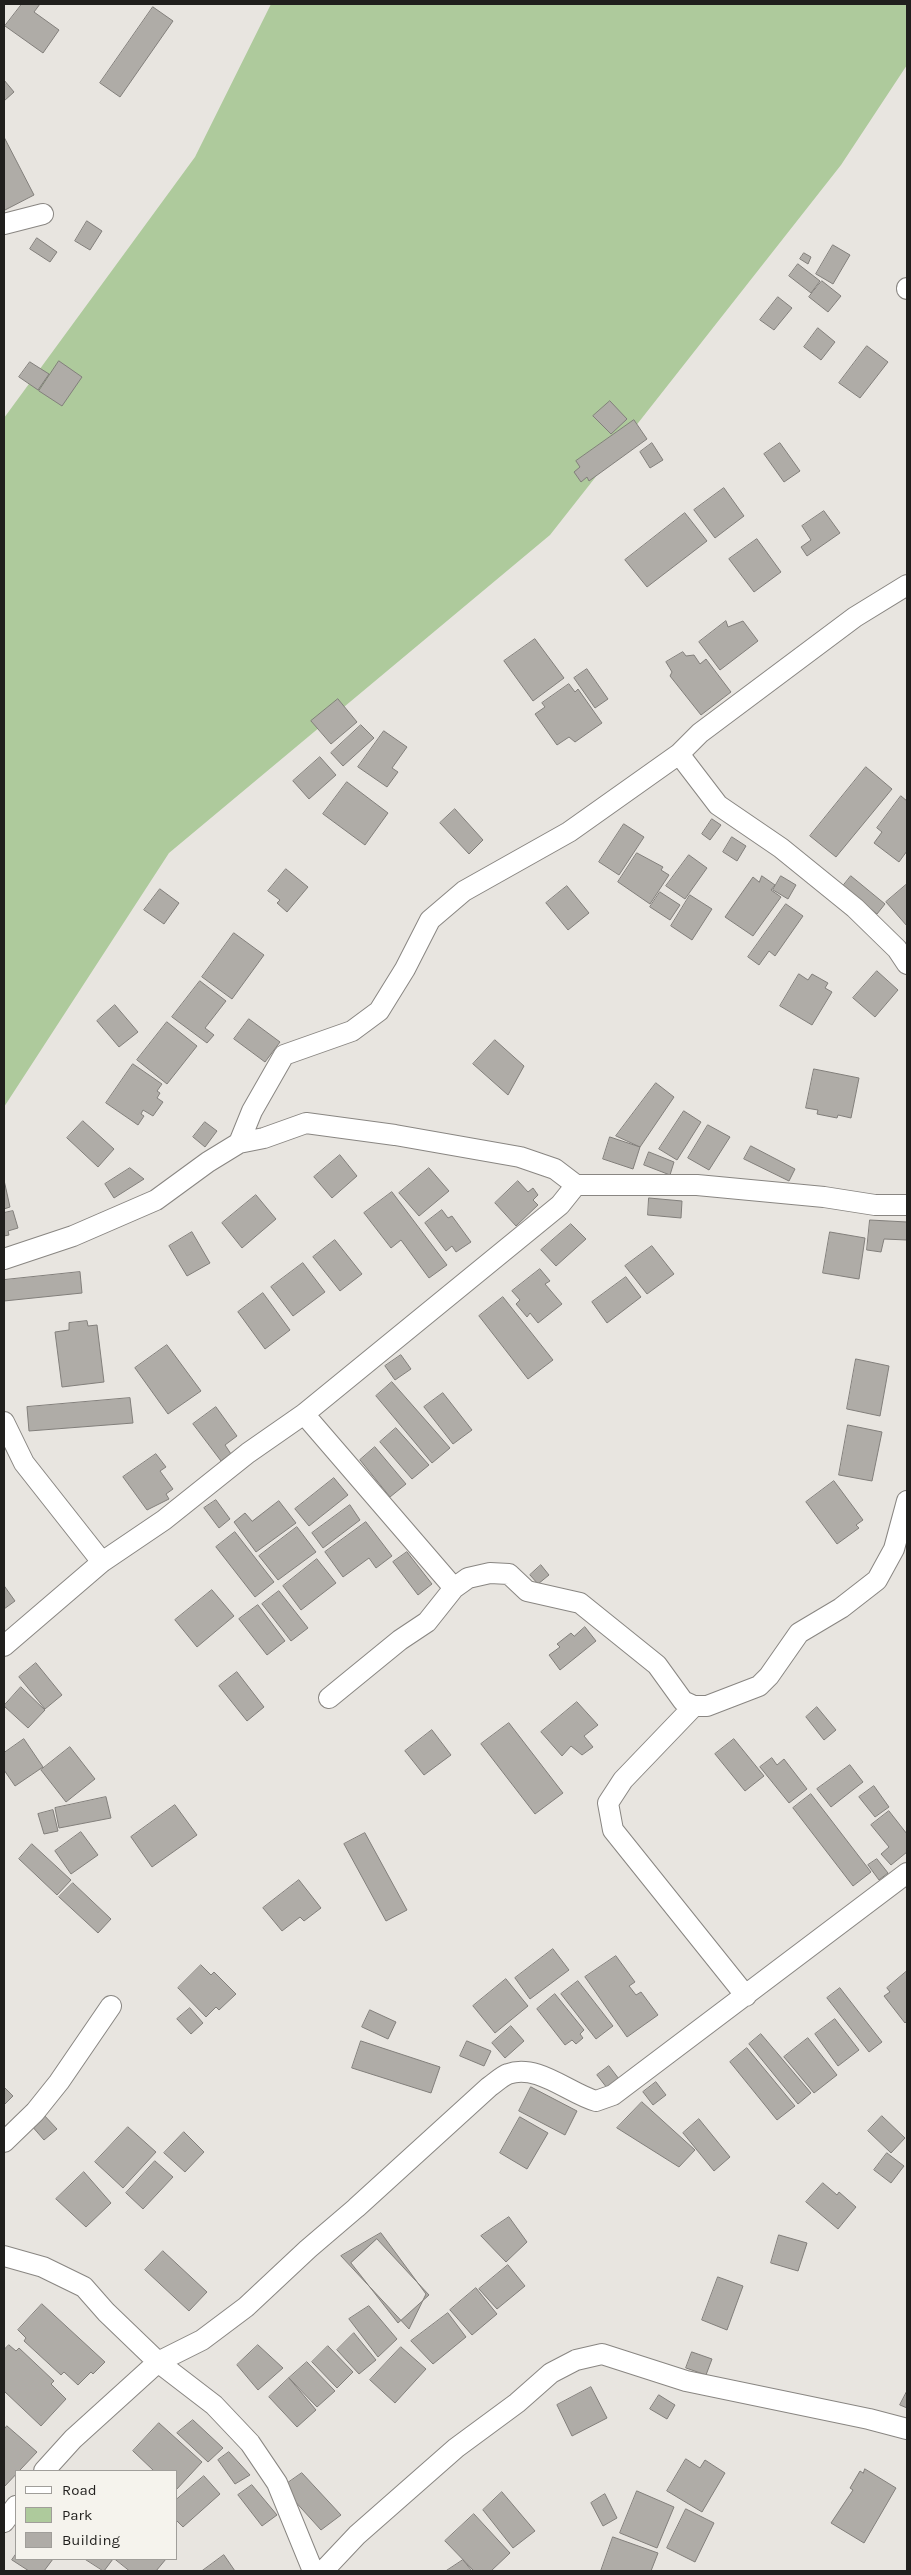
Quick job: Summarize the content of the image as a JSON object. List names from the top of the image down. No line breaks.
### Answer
{"legend":["Road","Park","Building"]}
